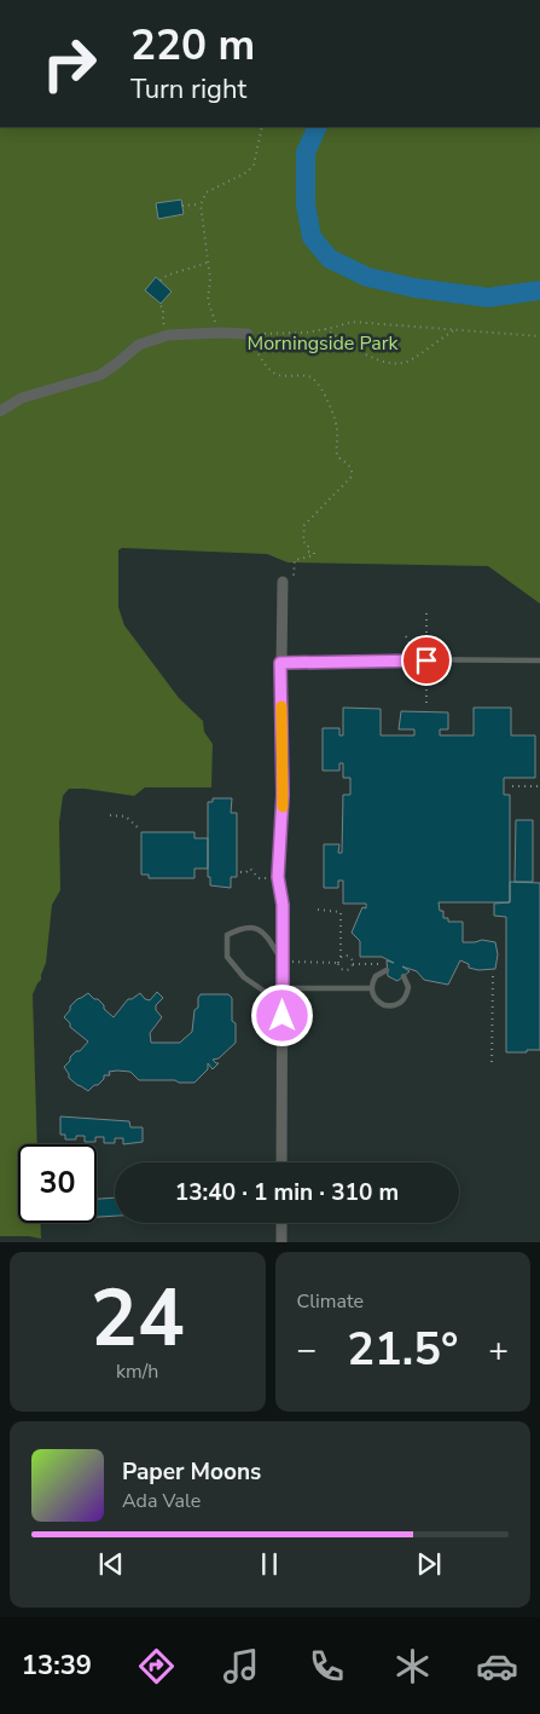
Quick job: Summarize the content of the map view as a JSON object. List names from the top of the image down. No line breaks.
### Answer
{"parks":["Morningside Park"],"page":{"turn":["220 m","Turn right"],"limit":"30","trip":"13:40 · 1 min · 310 m","tile":[["24","km/h"],"Climate"],"heat":["−","21.5°","+"],"song":["Paper Moons","Ada Vale"],"tabs":"13:39"}}
